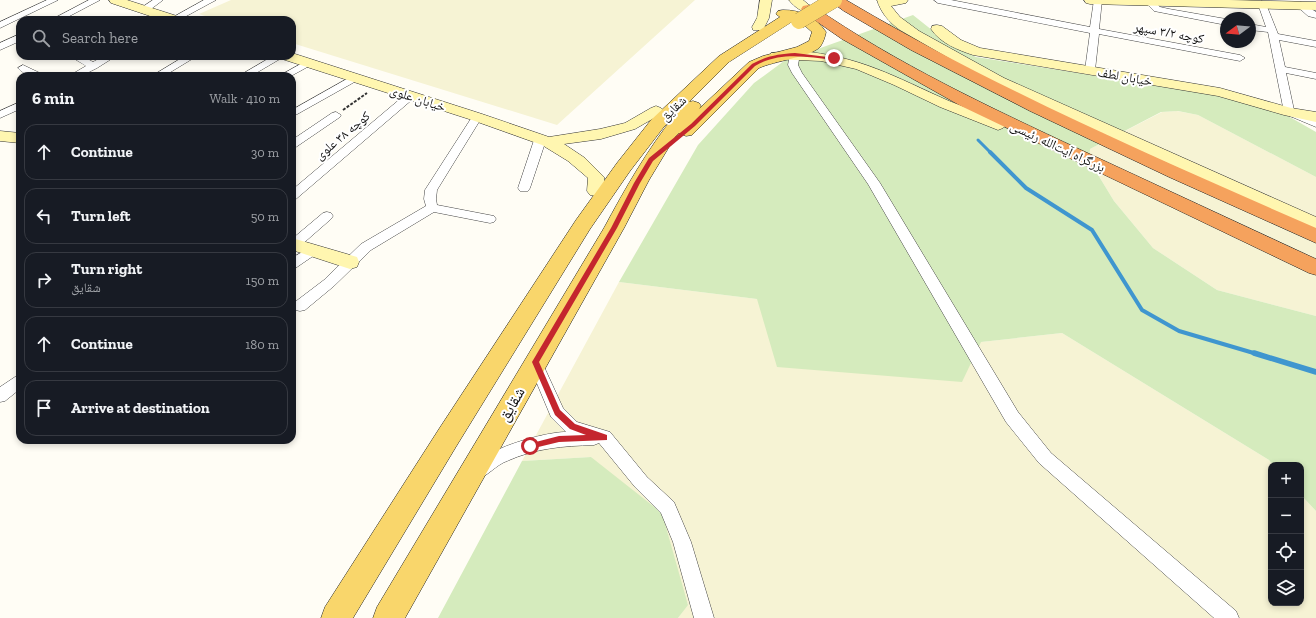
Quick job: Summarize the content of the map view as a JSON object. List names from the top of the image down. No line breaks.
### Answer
{"streets":{"highway":["بزرگراه آیت‌الله رئیسی"],"main road":["شقایق"],"street":["کوچه ۳/۲ سپهر","خیابان لطف","خیابان علوی","کوچه ۳۸ علوی"]},"crossings":[["خیابان علوی","شقایق"],["خیابان علوی","کوچه ۳۸ علوی"],["شقایق","بزرگراه آیت‌الله رئیسی"]],"north":"left","page":{"search":"Search here","heading":["6 min","Walk · 410 m"],"list":[["Continue","30 m"],["Turn left","50 m"],["Turn right","شقایق","150 m"],["Continue","180 m"],"Arrive at destination"],"map_buttons":["+","−"]}}
